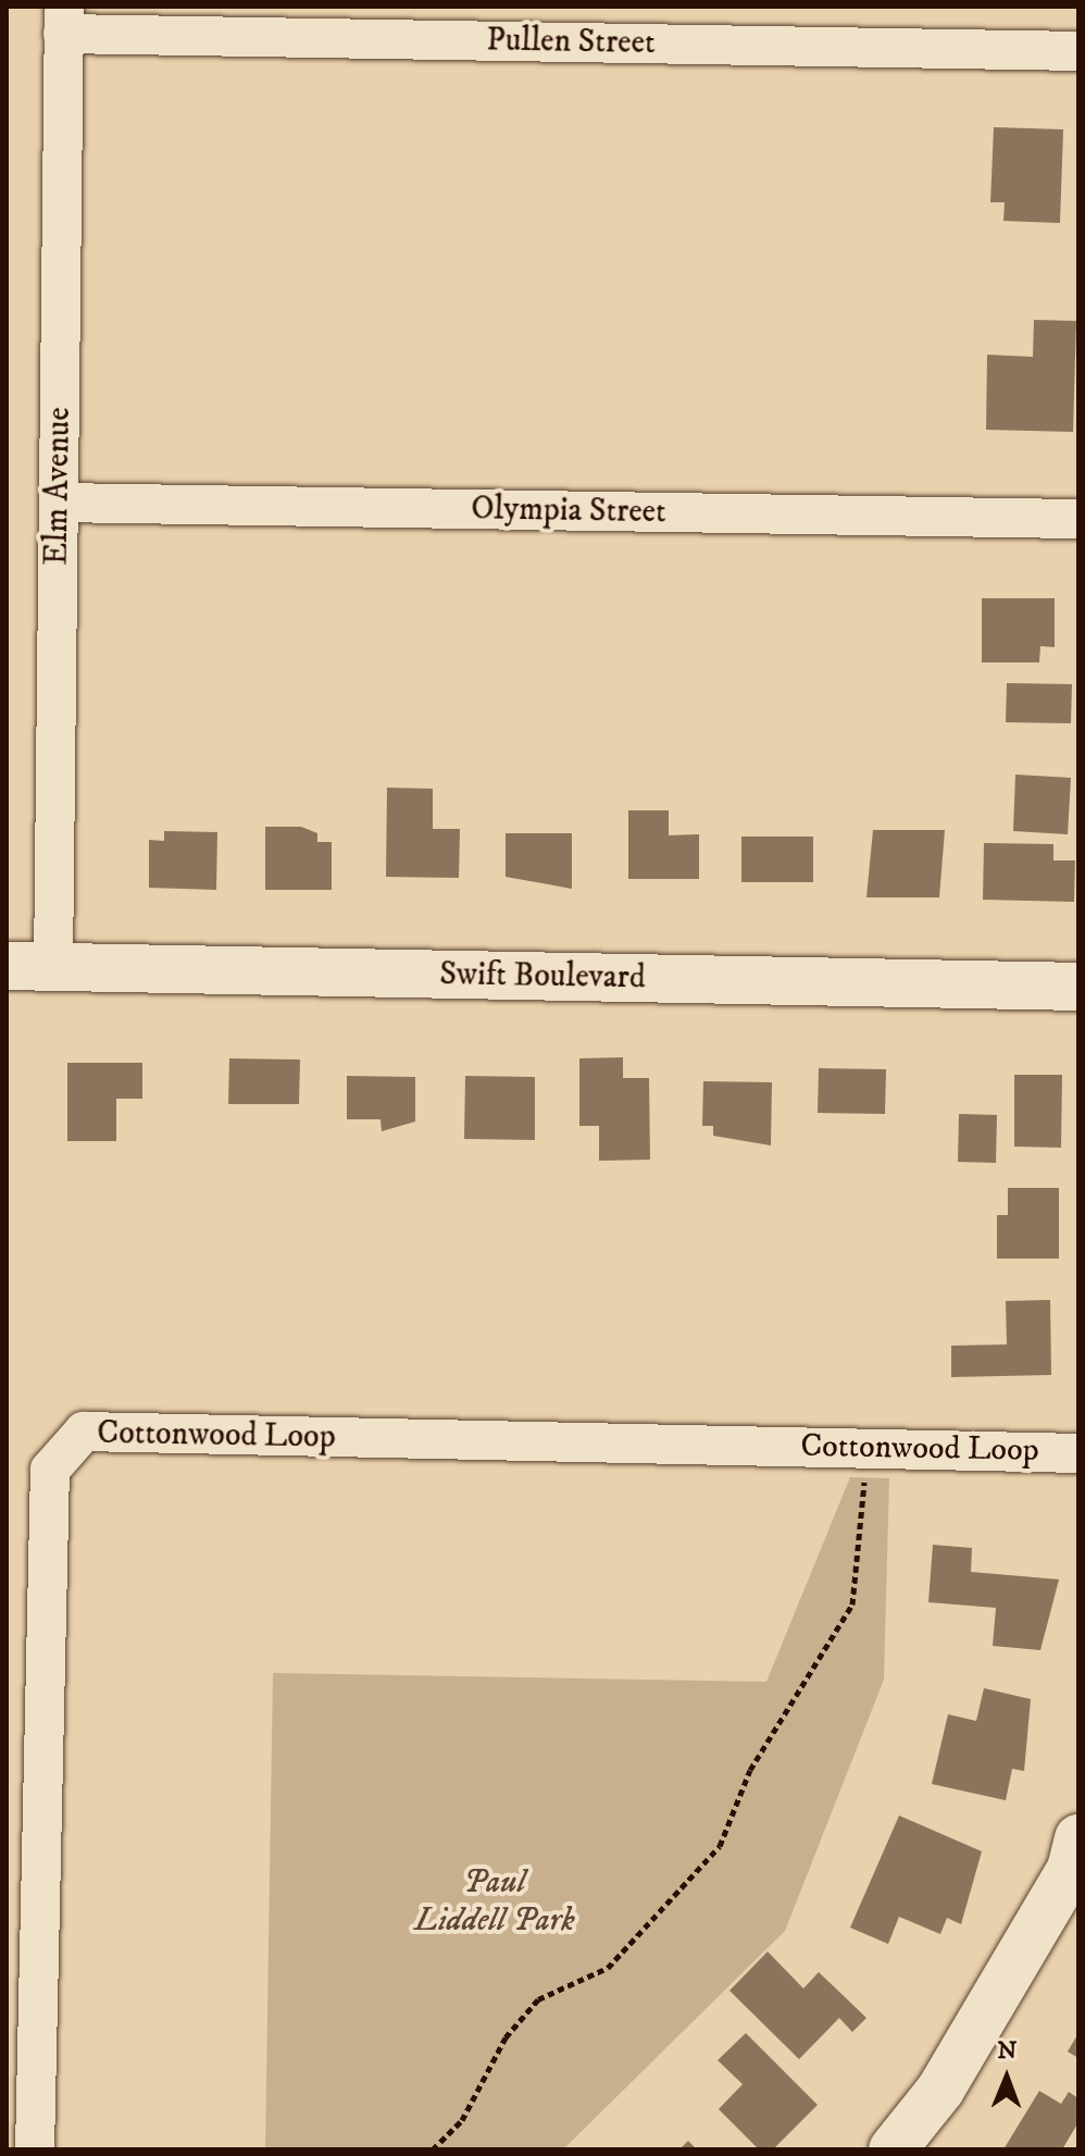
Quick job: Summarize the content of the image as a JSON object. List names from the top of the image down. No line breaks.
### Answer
{"streets":{"main road":["Swift Boulevard"],"street":["Pullen Street","Elm Avenue","Olympia Street","Cottonwood Loop"]},"crossings":[["Pullen Street","Elm Avenue"],["Elm Avenue","Olympia Street"],["Elm Avenue","Swift Boulevard"]],"parks":["Paul Liddell Park"],"north":"top"}
